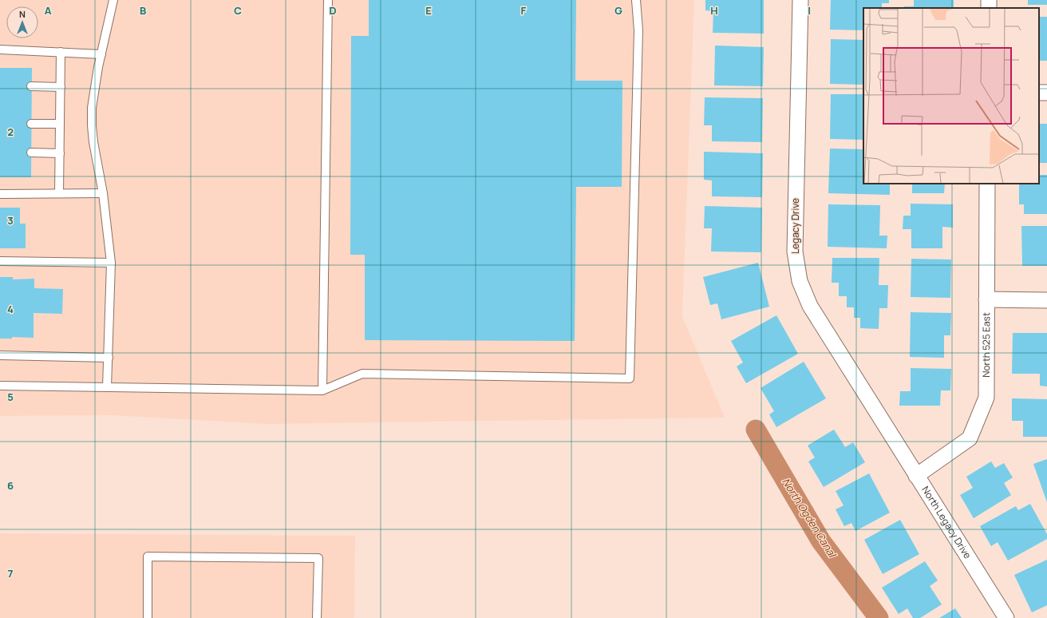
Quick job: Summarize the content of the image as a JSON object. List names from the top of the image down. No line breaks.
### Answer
{"streets":{"street":["Legacy Drive","North 525 East","North Legacy Drive"]},"crossings":[["Legacy Drive","North Legacy Drive"],["North 525 East","North Legacy Drive"]],"water":["North Ogden Canal"],"north":"top","grid":{"columns":["A","B","C","D","E","F","G","H","I"],"rows":["2","3","4","5","6","7"]}}
